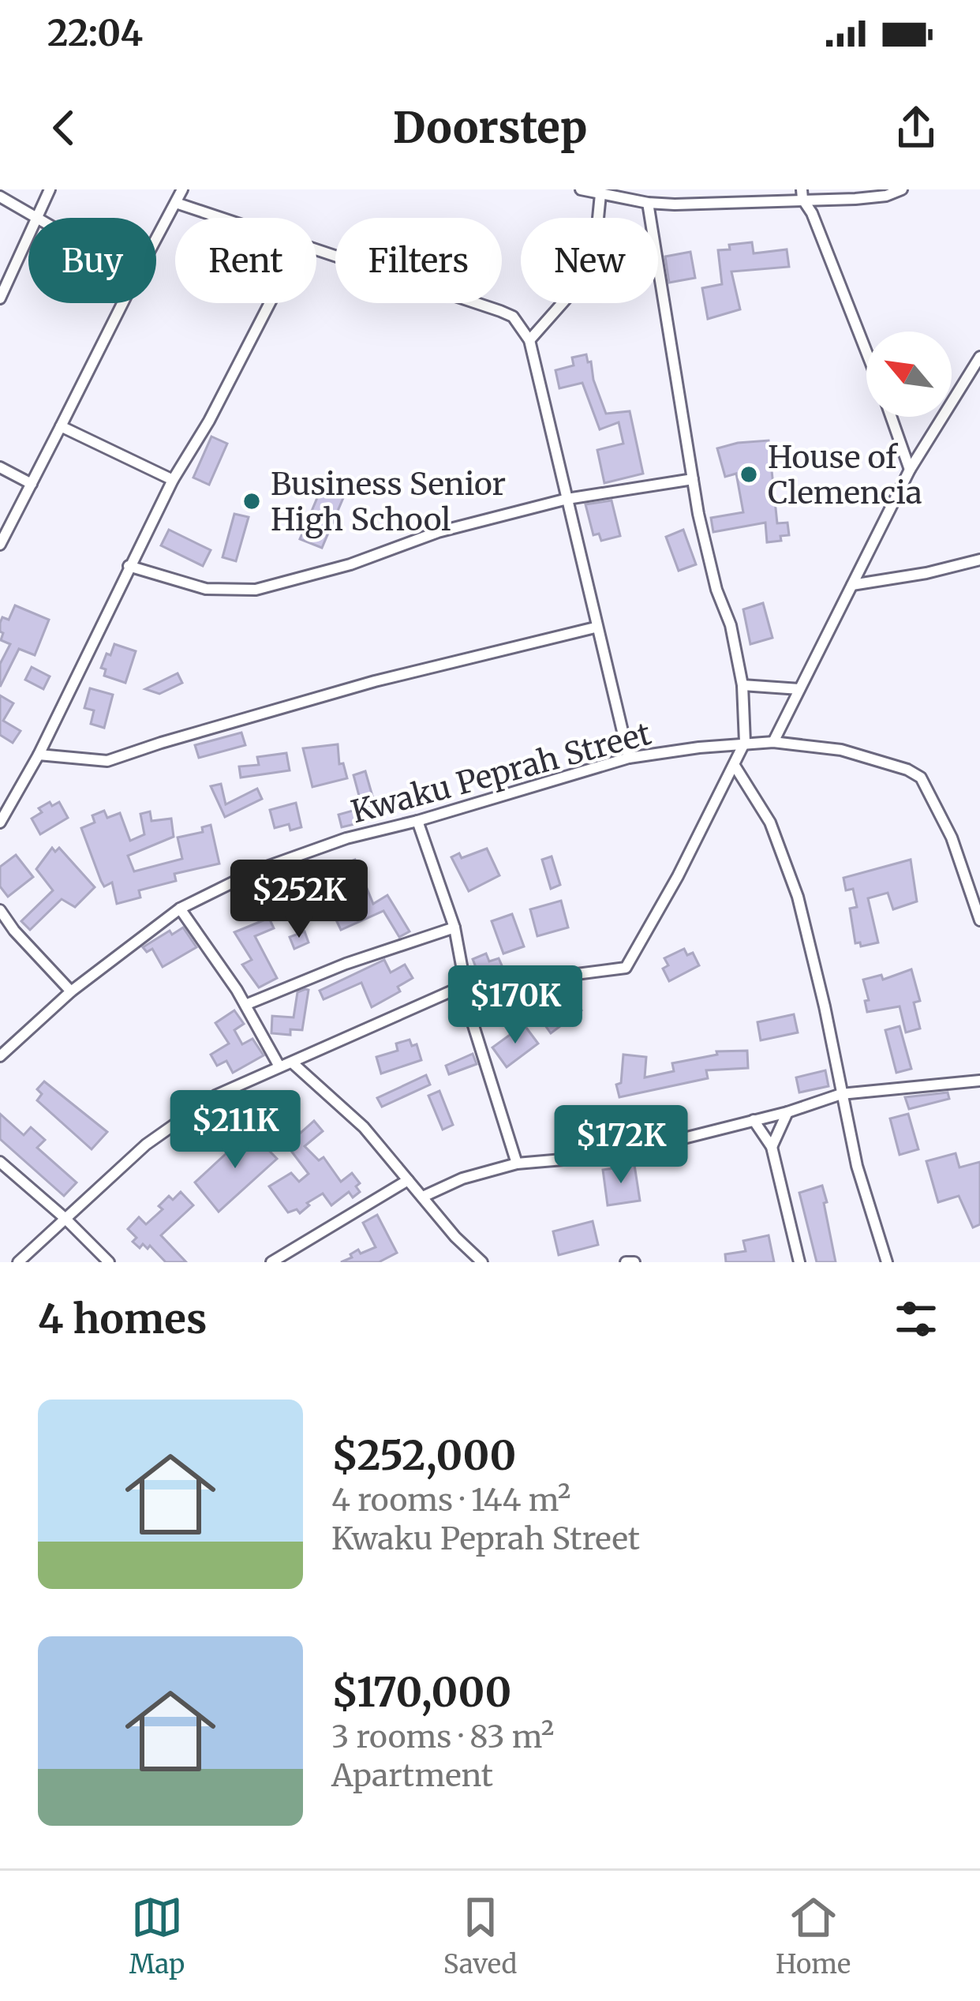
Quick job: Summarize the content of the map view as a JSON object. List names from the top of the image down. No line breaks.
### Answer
{"streets":{"street":["Kwaku Peprah Street"]},"places":["House of Clemencia","Business Senior High School"],"north":"top left","page":{"status":"22:04","header":"Doorstep","chip":["Buy","Rent","Filters","New"],"price":["$252K","$170K","$211K","$172K"],"heading":"4 homes","list":[{"name":"$252,000","note":"4 rooms · 144 m² · Kwaku Peprah Street"},{"name":"$170,000","note":"3 rooms · 83 m² · Apartment"}],"tabs":["Map","Saved","Home"]}}
